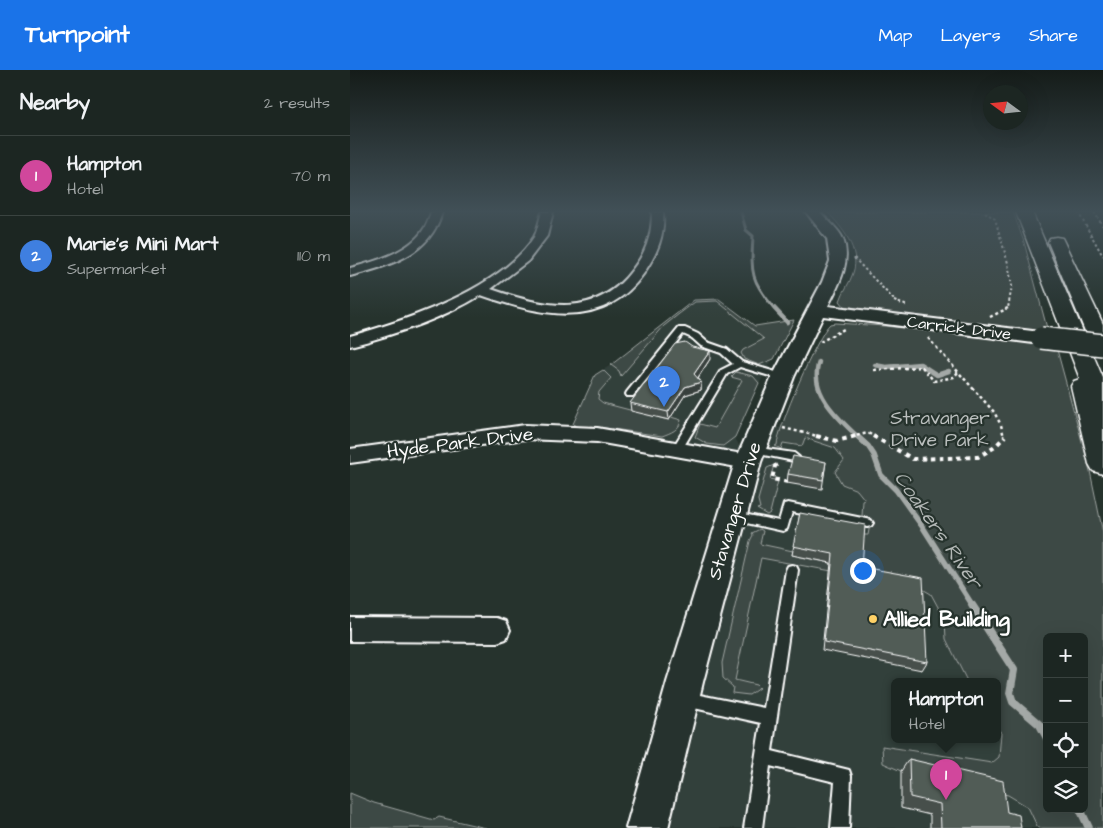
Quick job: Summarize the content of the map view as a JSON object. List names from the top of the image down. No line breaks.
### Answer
{"streets":{"street":["Carrick Drive","Hyde Park Drive","Stavanger Drive"]},"crossings":[["Carrick Drive","Stavanger Drive"],["Hyde Park Drive","Stavanger Drive"]],"water":["Coakers River"],"parks":["Stravanger Drive Park"],"places":["Allied Building"],"north":"left","page":{"header":"Turnpoint","nav":["Map","Layers","Share"],"heading":["Nearby","2 results"],"list":[{"mark":"1","name":"Hampton","note":"Hotel","value":"70 m"},{"mark":"2","name":"Marie's Mini Mart","note":"Supermarket","value":"110 m"}],"pins":["2","1"],"map_buttons":["+","−"],"popup":["Hampton","Hotel"]}}
